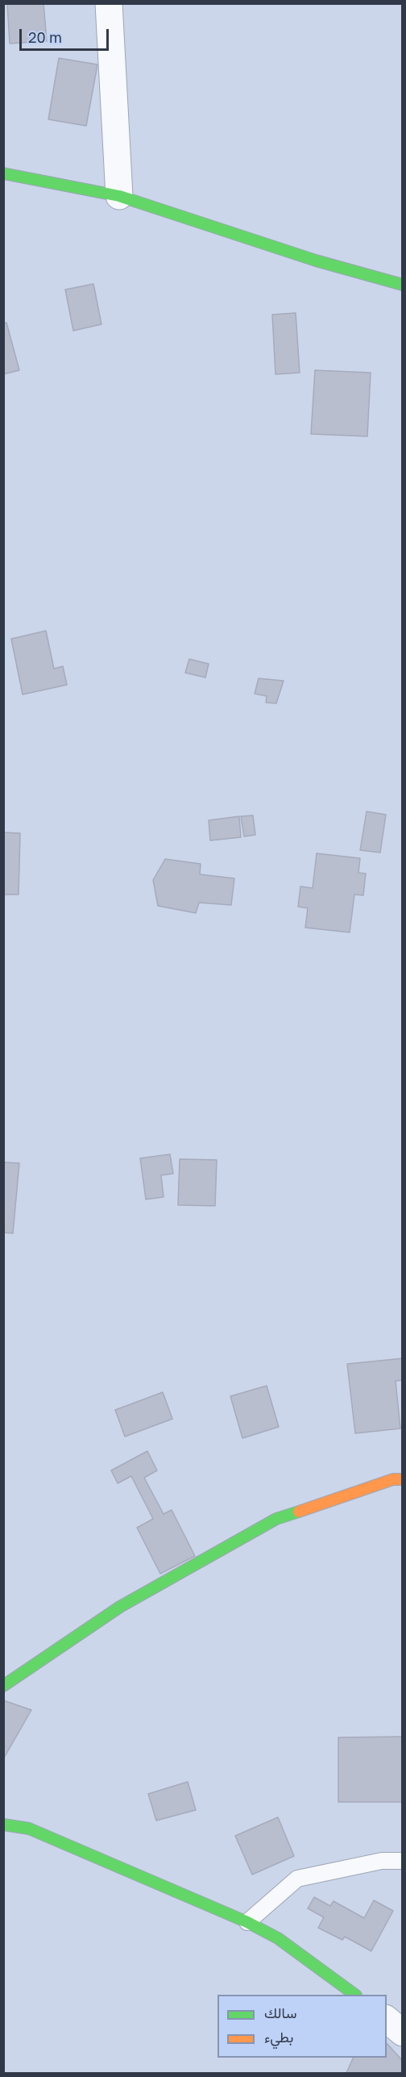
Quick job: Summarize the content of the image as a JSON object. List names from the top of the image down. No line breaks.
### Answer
{"legend":["سالك","بطيء"],"scale_bar":"20 m"}
